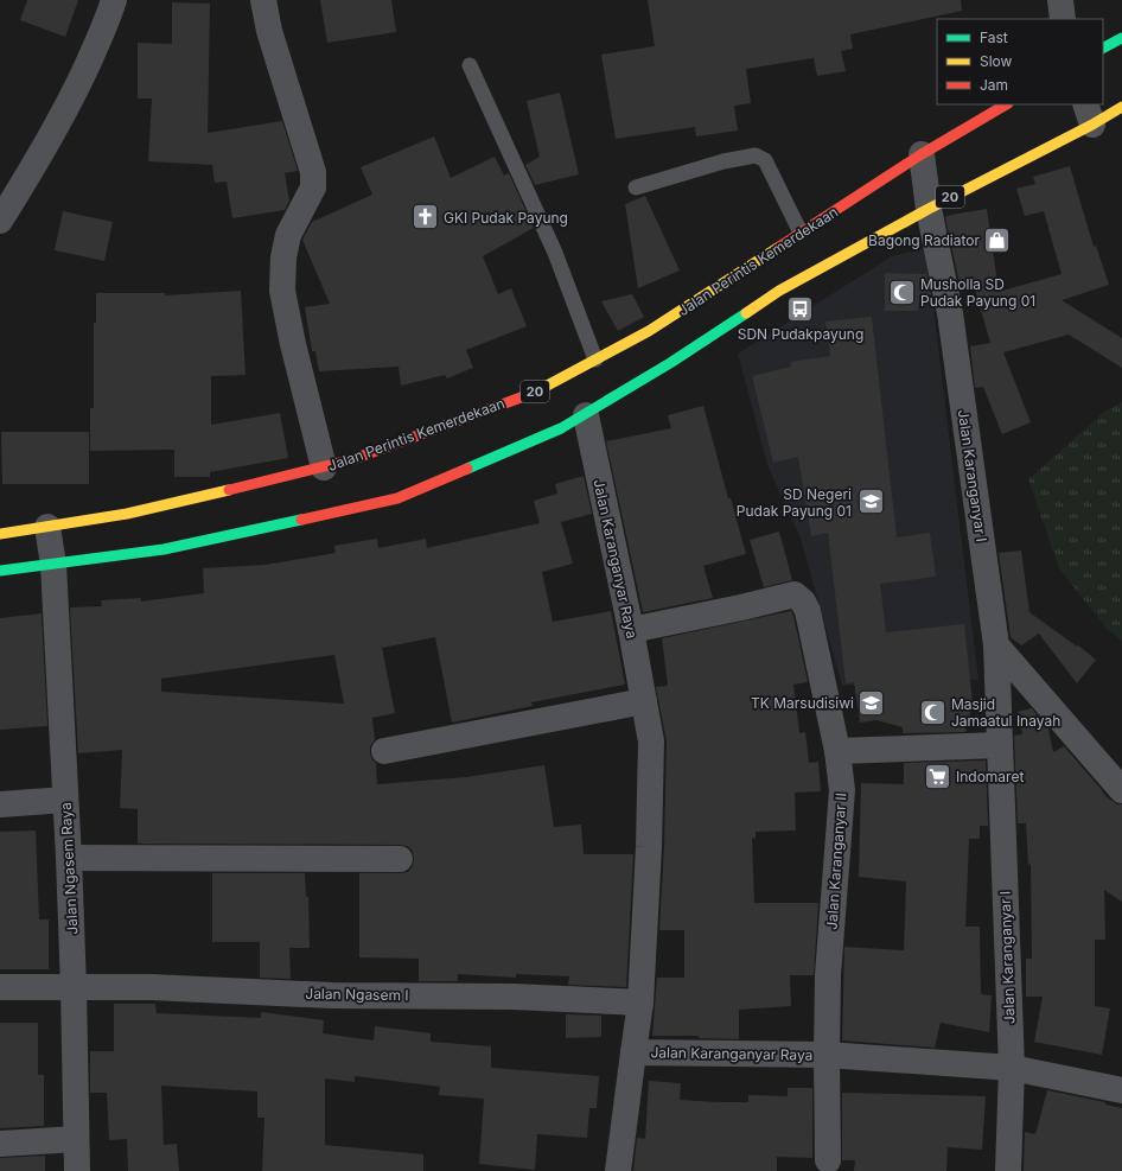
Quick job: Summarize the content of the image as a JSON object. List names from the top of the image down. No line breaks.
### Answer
{"streets":{"highway":["20","Jalan Perintis Kemerdekaan"],"street":["Jalan Karanganyar I","Jalan Karanganyar Raya","Jalan Karanganyar II","Jalan Ngasem Raya","Jalan Ngasem I"]},"crossings":[["20","Jalan Karanganyar I"],["20","Jalan Karanganyar Raya"],["20","Jalan Ngasem Raya"],["Jalan Karanganyar I","Jalan Karanganyar Raya"],["Jalan Karanganyar Raya","Jalan Karanganyar II"],["Jalan Karanganyar Raya","Jalan Ngasem I"],["Jalan Ngasem Raya","Jalan Ngasem I"]],"places":{"church":["GKI Pudak Payung"],"shop":["Bagong Radiator"],"mosque":["Musholla SD Pudak Payung 01","Masjid Jamaatul Inayah"],"bus stop":["SDN Pudakpayung"],"school or university":["SD Negeri Pudak Payung 01","TK Marsudisiwi"],"supermarket":["Indomaret"]},"legend":["Fast","Slow","Jam"]}
